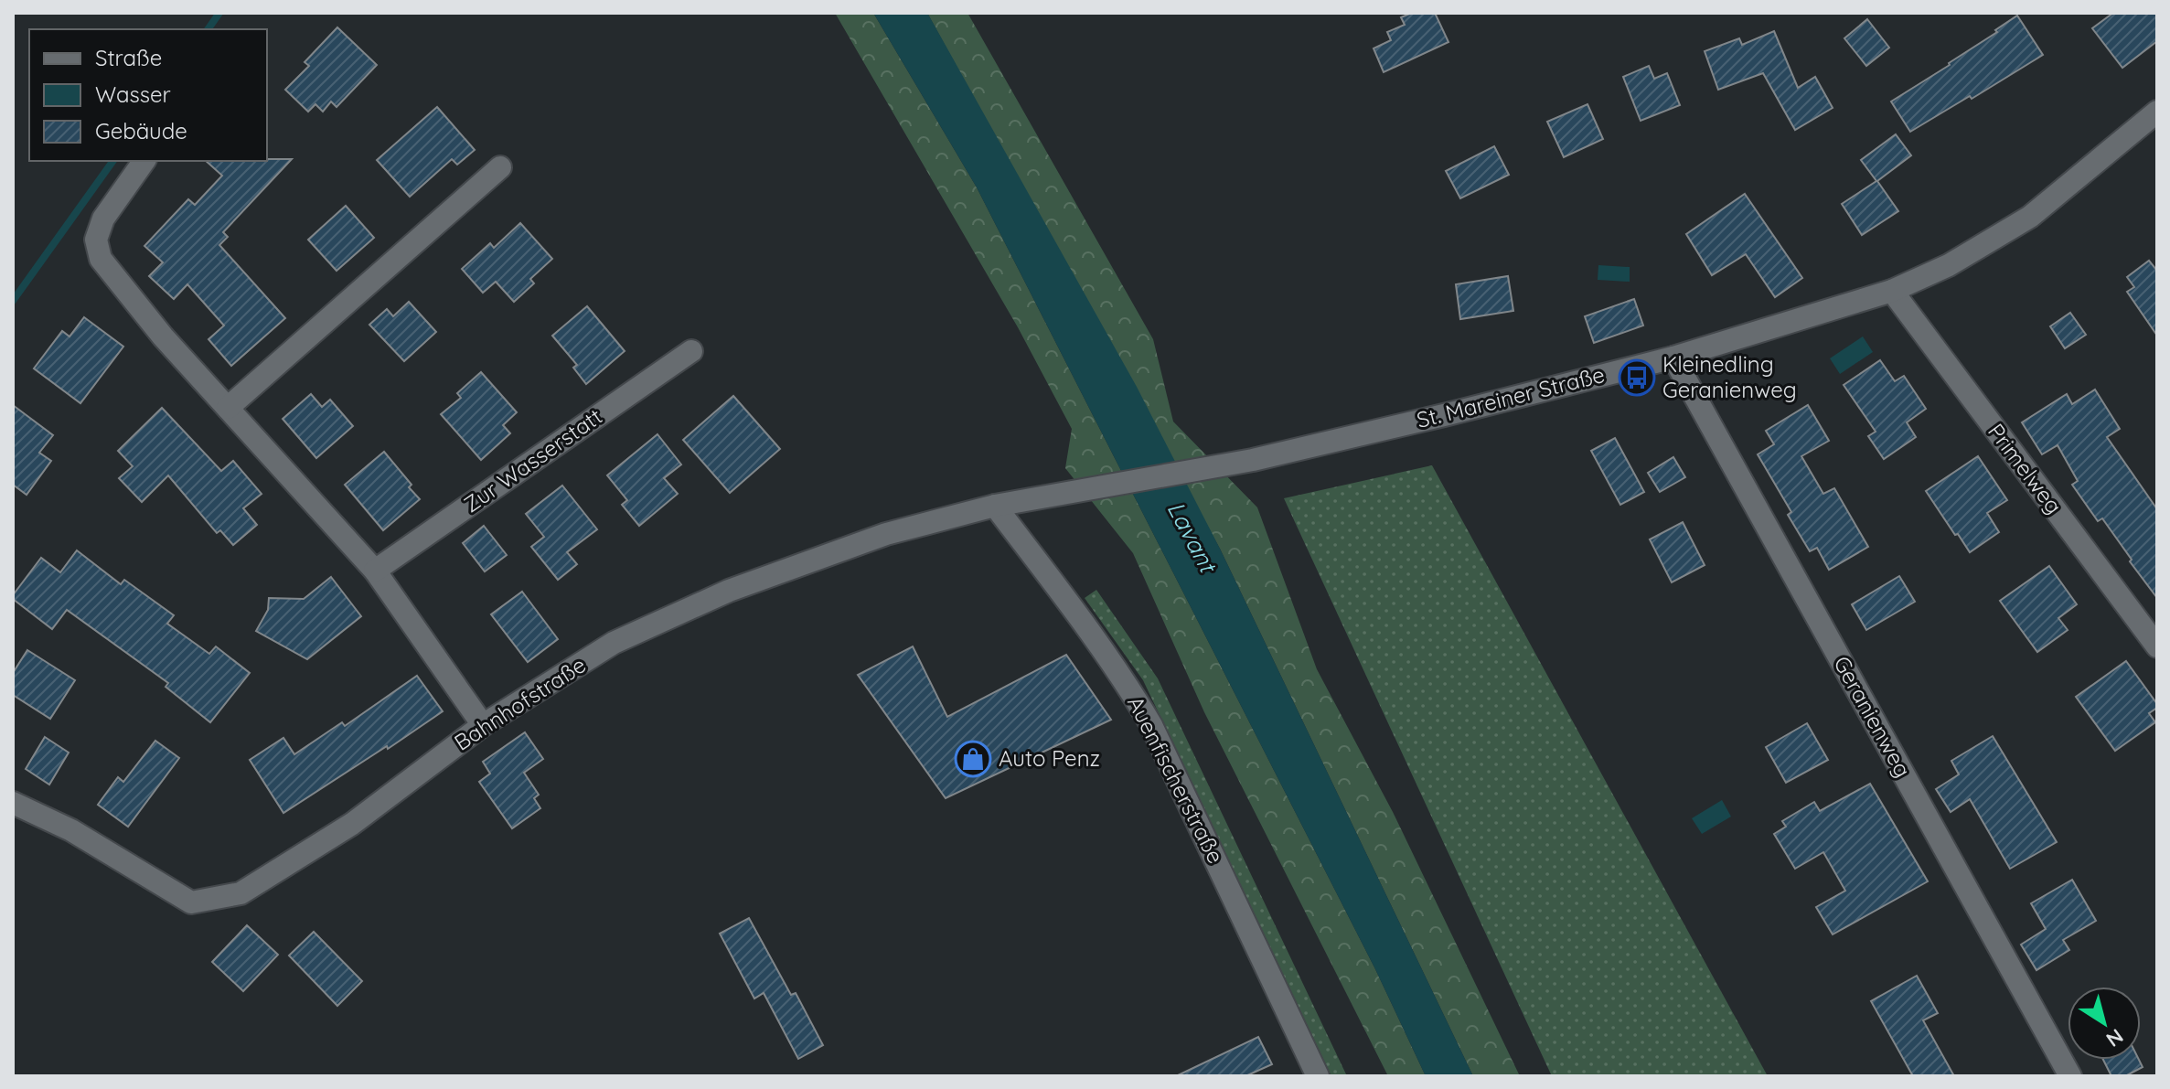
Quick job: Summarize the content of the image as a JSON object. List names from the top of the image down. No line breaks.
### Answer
{"streets":{"street":["St. Mareiner Straße","Zur Wasserstatt","Primelweg","Bahnhofstraße","Geranienweg","Auenfischerstraße"]},"crossings":[["St. Mareiner Straße","Primelweg"],["St. Mareiner Straße","Bahnhofstraße"],["St. Mareiner Straße","Geranienweg"],["Bahnhofstraße","Auenfischerstraße"]],"water":["Lavant"],"places":{"bus stop":["Kleinedling Geranienweg"],"shop":["Auto Penz"]},"legend":["Straße","Wasser","Gebäude"],"north":"bottom right"}
